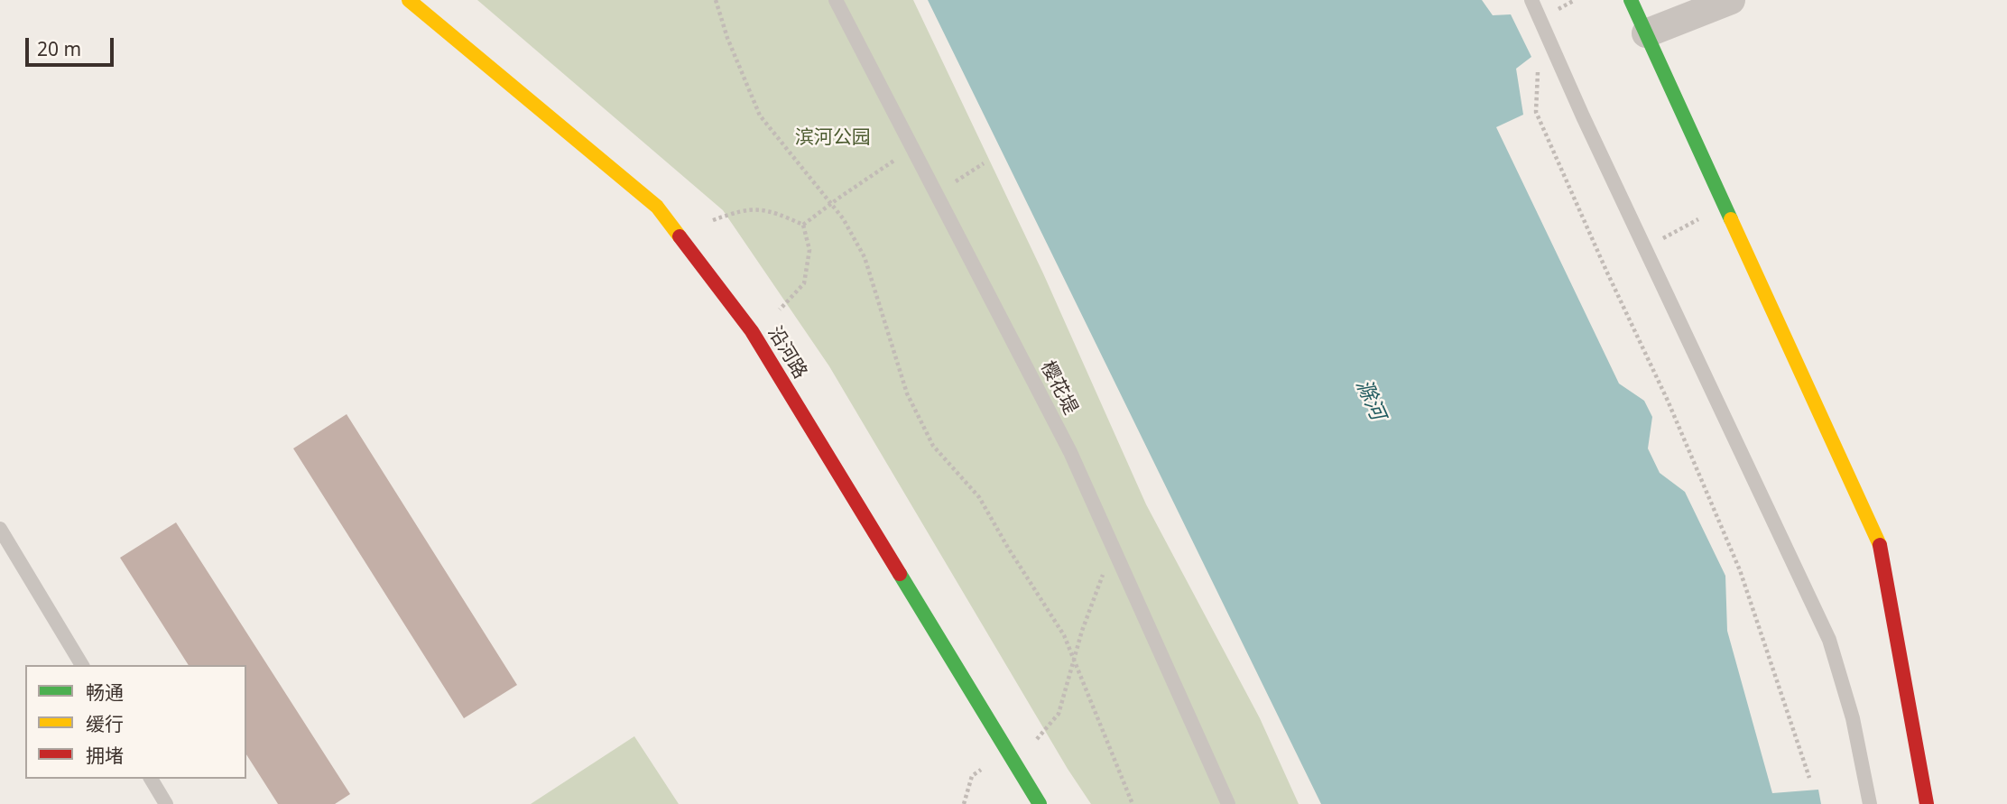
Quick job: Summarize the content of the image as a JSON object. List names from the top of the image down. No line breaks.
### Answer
{"streets":{"street":["沿河路"],"lane":["樱花堤"]},"water":["滁河"],"parks":["滨河公园"],"legend":["畅通","缓行","拥堵"],"scale_bar":"20 m"}
